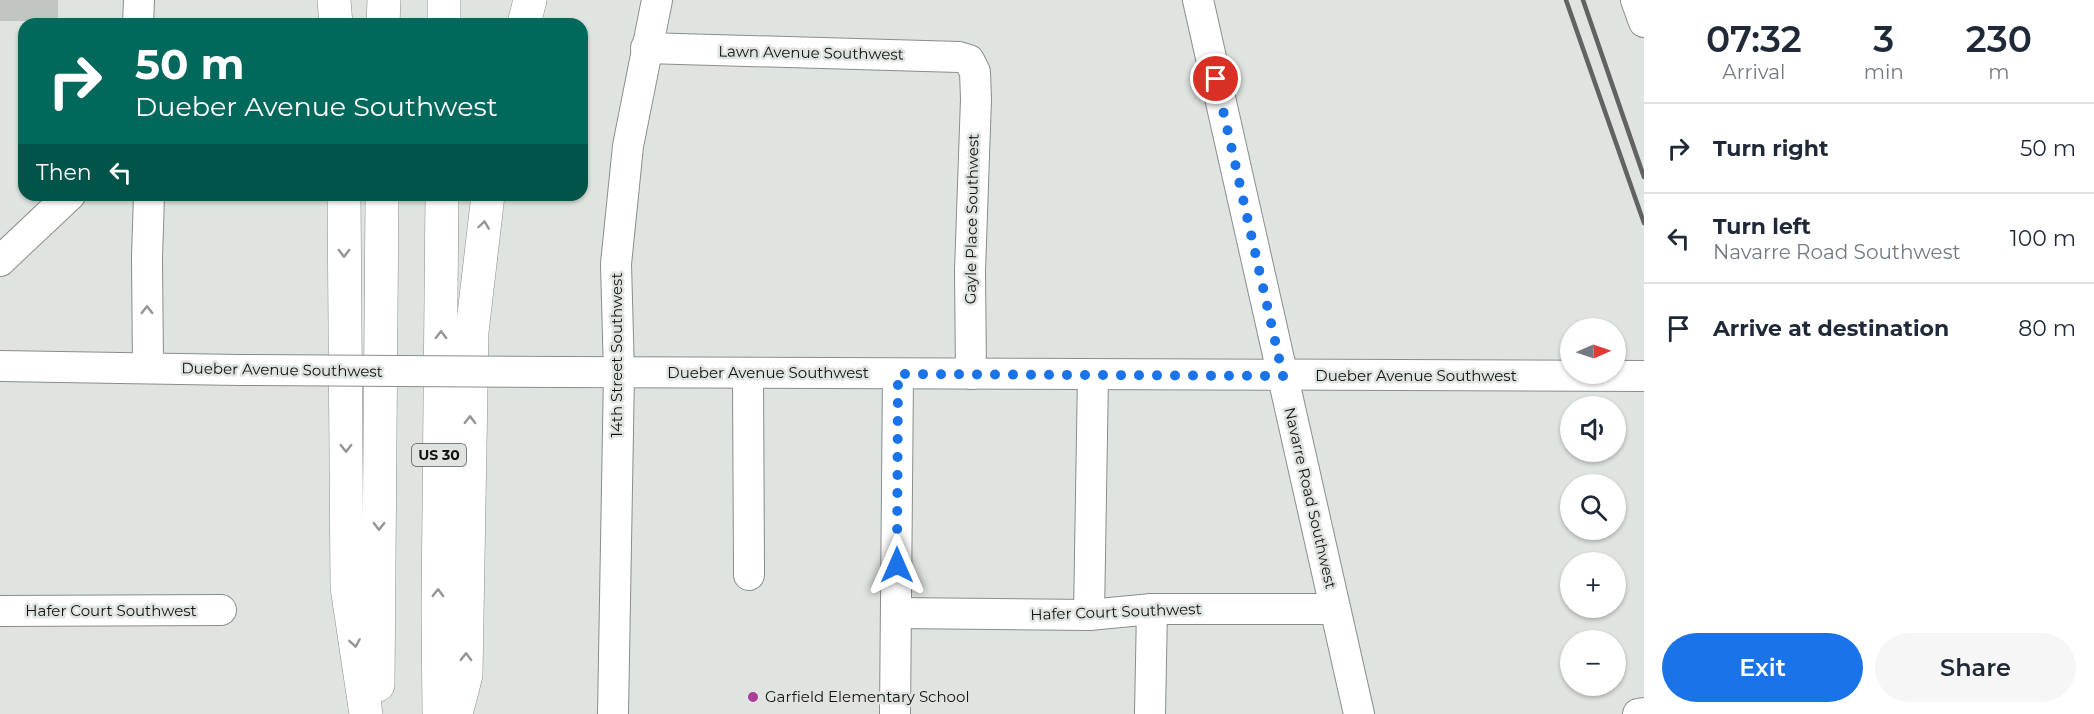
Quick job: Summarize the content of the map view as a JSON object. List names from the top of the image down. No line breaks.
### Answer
{"streets":{"highway":["US 30"],"street":["Lawn Avenue Southwest","Gayle Place Southwest","14th Street Southwest","Dueber Avenue Southwest","Navarre Road Southwest","Hafer Court Southwest"]},"crossings":[["Lawn Avenue Southwest","Gayle Place Southwest"],["Lawn Avenue Southwest","14th Street Southwest"],["Gayle Place Southwest","Dueber Avenue Southwest"],["14th Street Southwest","Dueber Avenue Southwest"],["Dueber Avenue Southwest","Navarre Road Southwest"],["Navarre Road Southwest","Hafer Court Southwest"]],"places":["Garfield Elementary School"],"north":"right","page":{"eta":["07:32","Arrival","3","min","230","m"],"turn":["50 m","Dueber Avenue Southwest"],"list":[{"name":"Turn right","value":"50 m"},{"name":"Turn left","note":"Navarre Road Southwest","value":"100 m"},{"name":"Arrive at destination","value":"80 m"}],"then":"Then","map_buttons":["+","−"],"buttons":["Exit","Share"]}}
